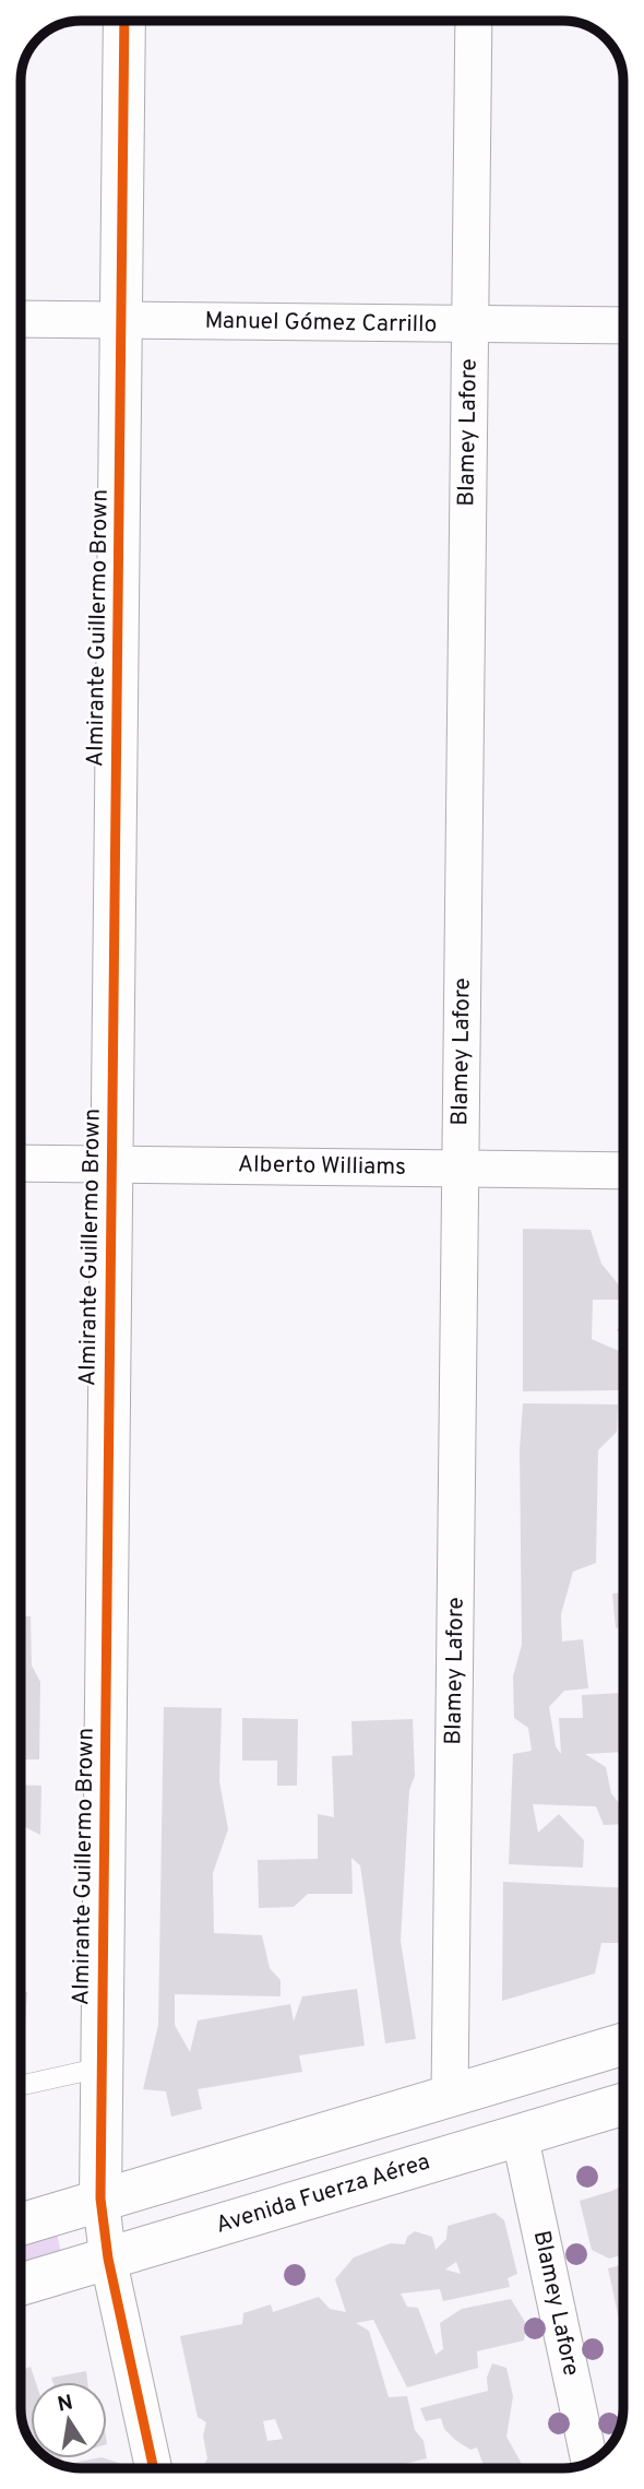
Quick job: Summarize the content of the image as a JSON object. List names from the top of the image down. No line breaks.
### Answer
{"streets":{"street":["Manuel Gómez Carrillo","Blamey Lafore","Almirante Guillermo Brown","Alberto Williams","Avenida Fuerza Aérea"]},"crossings":[["Manuel Gómez Carrillo","Blamey Lafore"],["Manuel Gómez Carrillo","Almirante Guillermo Brown"],["Blamey Lafore","Alberto Williams"],["Blamey Lafore","Avenida Fuerza Aérea"],["Almirante Guillermo Brown","Alberto Williams"],["Almirante Guillermo Brown","Avenida Fuerza Aérea"]],"north":"top"}
